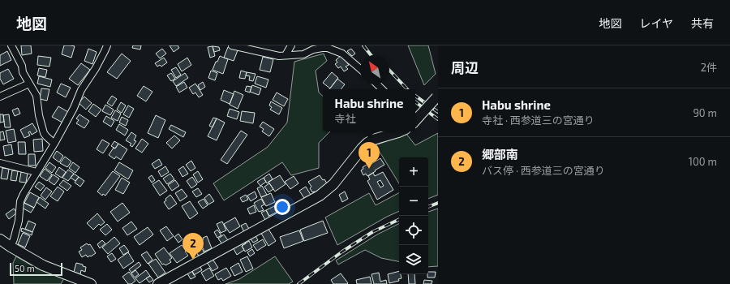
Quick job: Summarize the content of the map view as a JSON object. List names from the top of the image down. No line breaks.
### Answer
{"scale_bar":"50 m","north":"top left","page":{"header":"地図","nav":["地図","レイヤ","共有"],"heading":["周辺","2件"],"list":[{"mark":"1","name":"Habu shrine","note":"寺社 · 西参道三の宮通り","value":"90 m"},{"mark":"2","name":"郷部南","note":"バス停 · 西参道三の宮通り","value":"100 m"}],"popup":["Habu shrine","寺社"],"pins":["1","2"],"map_buttons":["+","−"],"scale":"50 m"}}
